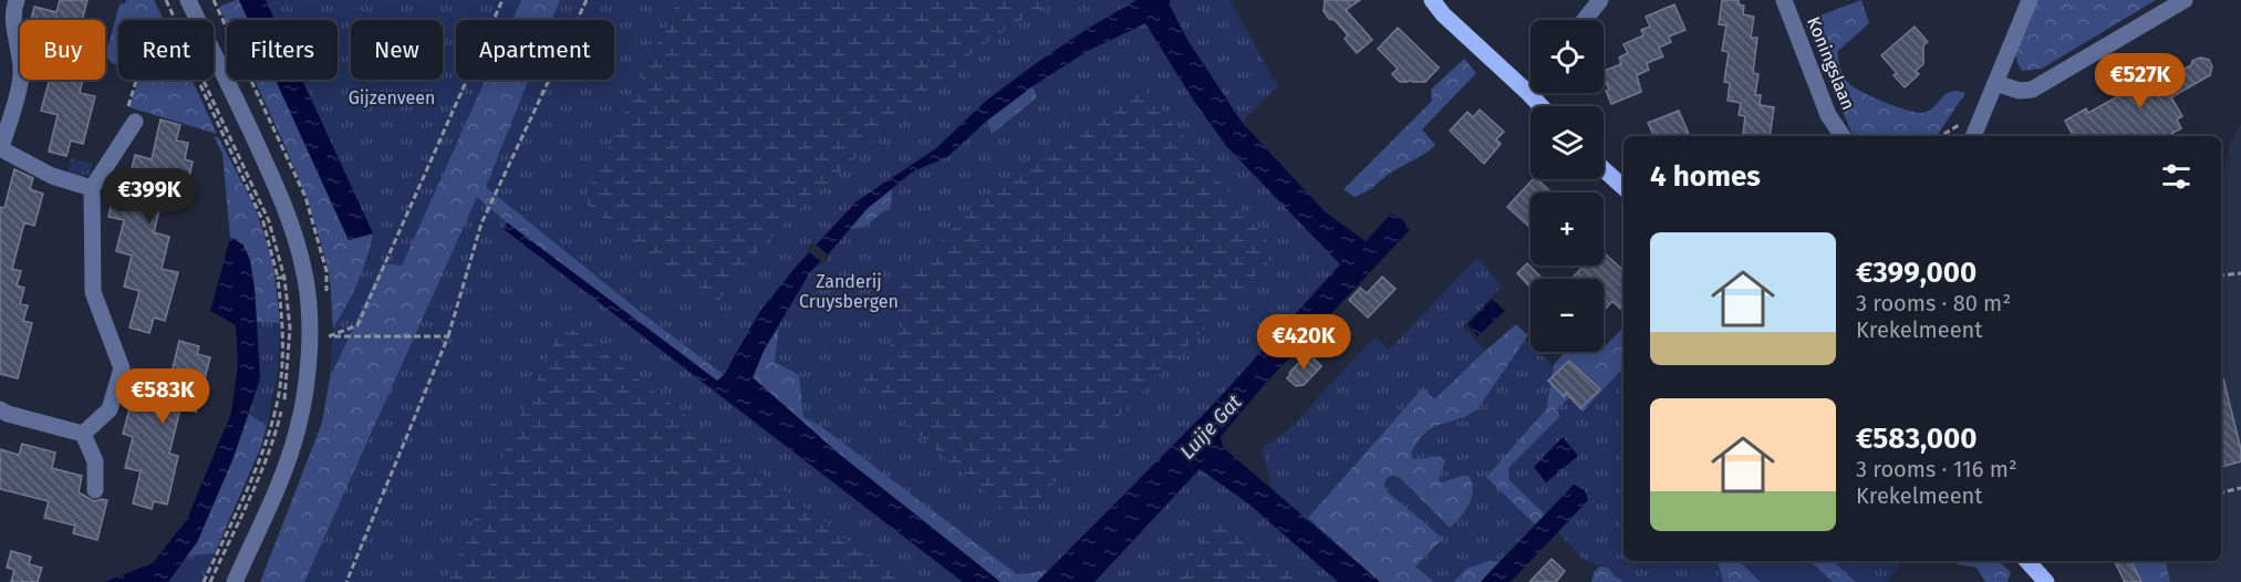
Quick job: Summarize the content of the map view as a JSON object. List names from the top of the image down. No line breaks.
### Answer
{"streets":{"street":["Koningslaan"]},"water":["Luije Gat"],"parks":["Gijzenveen","Zanderij Cruysbergen"],"page":{"map_buttons":["+","−"],"chip":["Buy","Rent","Filters","New","Apartment"],"price":["€527K","€399K","€420K","€583K"],"heading":"4 homes","list":[{"name":"€399,000","note":"3 rooms · 80 m² · Krekelmeent"},{"name":"€583,000","note":"3 rooms · 116 m² · Krekelmeent"}]}}
